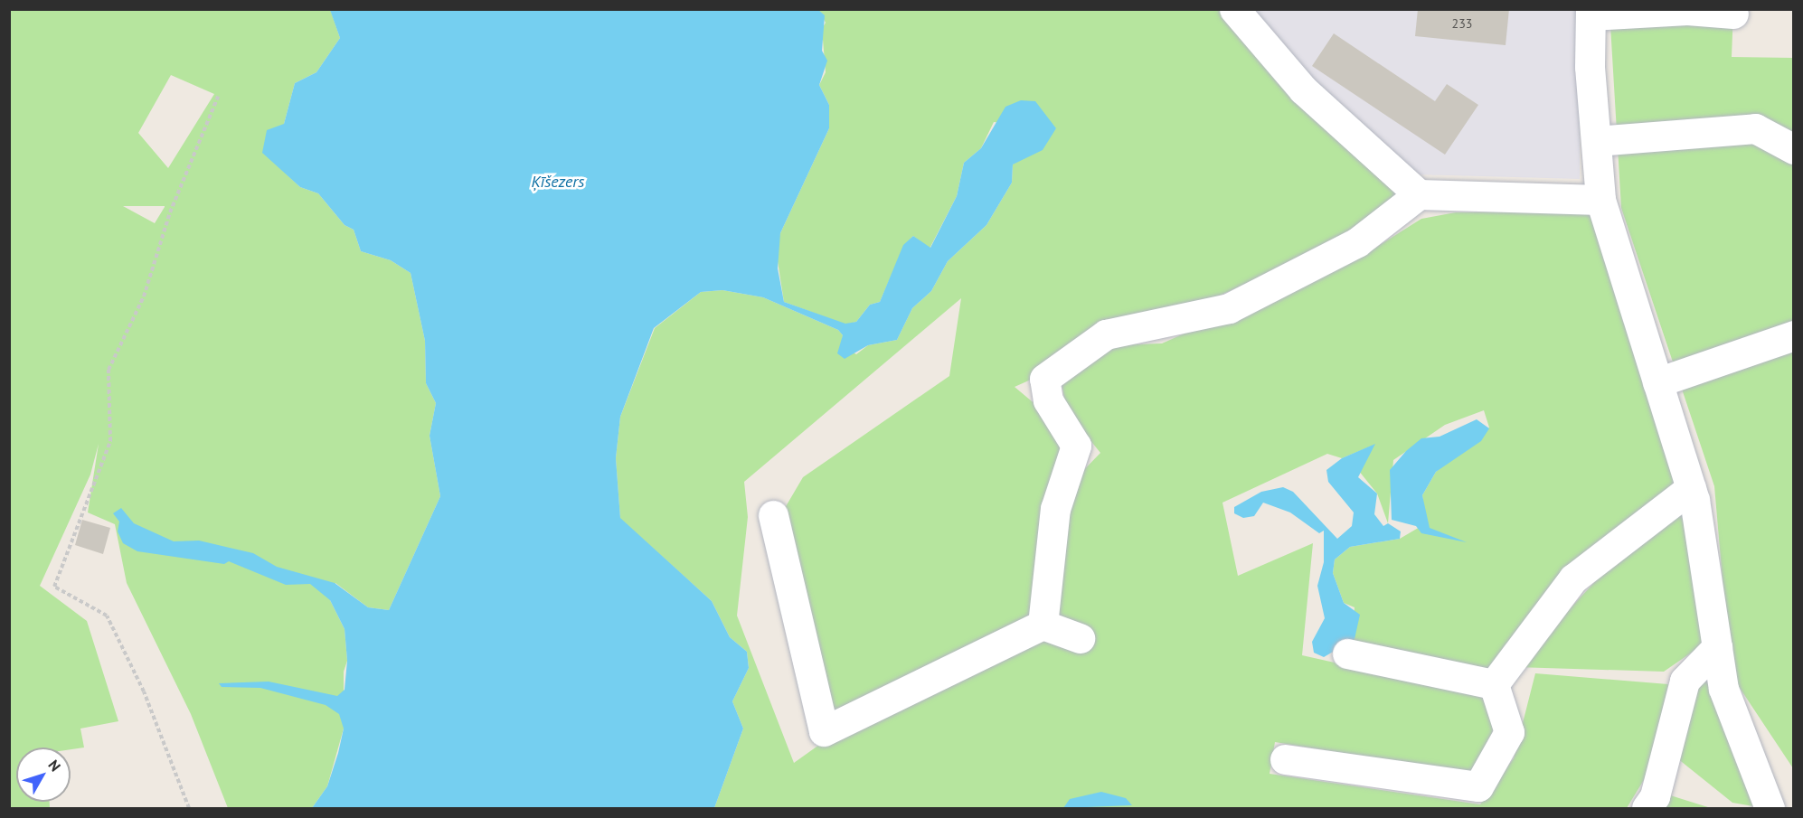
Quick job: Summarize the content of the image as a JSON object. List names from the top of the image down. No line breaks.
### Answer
{"water":["Ķīšezers"],"house_numbers":["233"],"north":"top right"}
